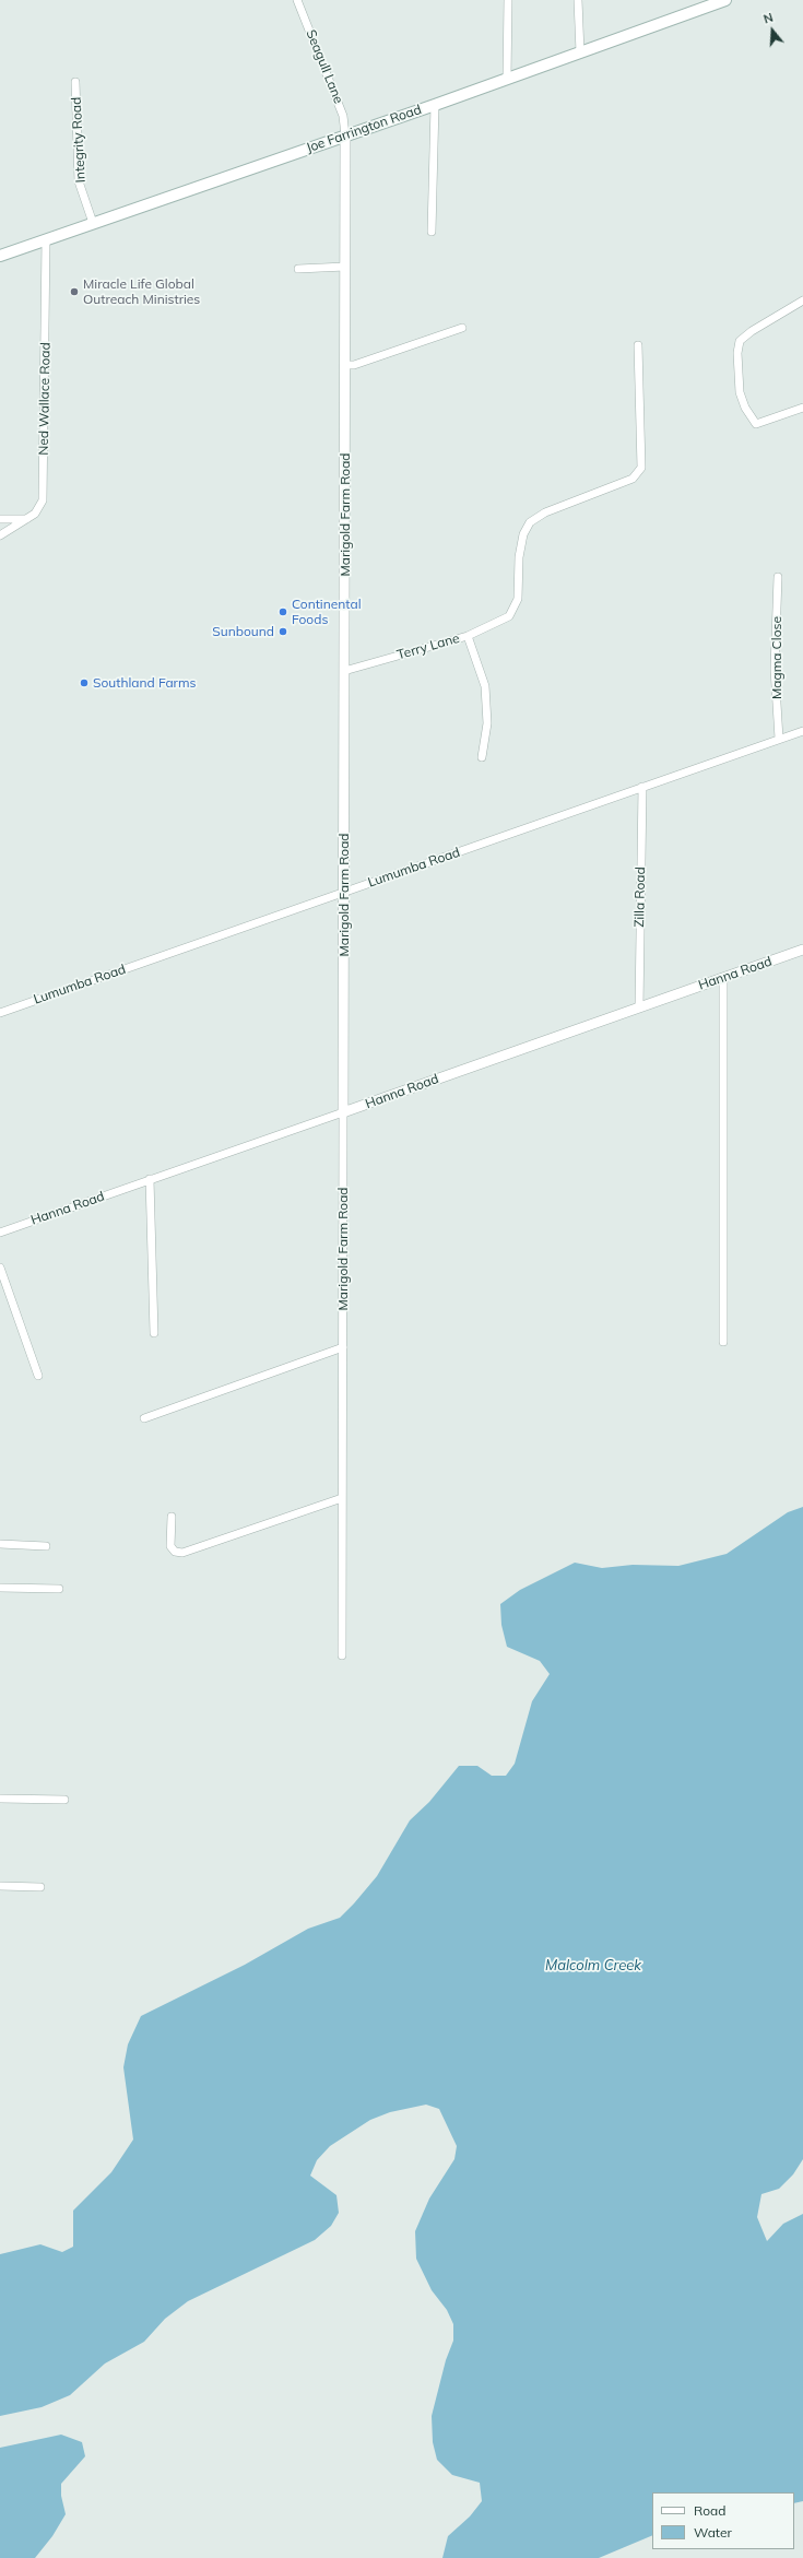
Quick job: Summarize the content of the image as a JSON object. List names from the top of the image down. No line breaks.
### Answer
{"streets":{"main road":["Joe Farrington Road"],"street":["Seagull Lane","Integrity Road","Ned Wallace Road","Marigold Farm Road","Terry Lane","Magma Close","Lumumba Road","Zilla Road","Hanna Road"]},"crossings":[["Seagull Lane","Joe Farrington Road"],["Seagull Lane","Marigold Farm Road"],["Joe Farrington Road","Integrity Road"],["Joe Farrington Road","Ned Wallace Road"],["Joe Farrington Road","Marigold Farm Road"],["Marigold Farm Road","Terry Lane"],["Marigold Farm Road","Lumumba Road"],["Marigold Farm Road","Hanna Road"],["Magma Close","Lumumba Road"],["Lumumba Road","Zilla Road"],["Zilla Road","Hanna Road"]],"water":["Malcolm Creek"],"places":["Miracle Life Global Outreach Ministries","Continental Foods","Sunbound","Southland Farms"],"legend":["Road","Water"],"north":"top"}
